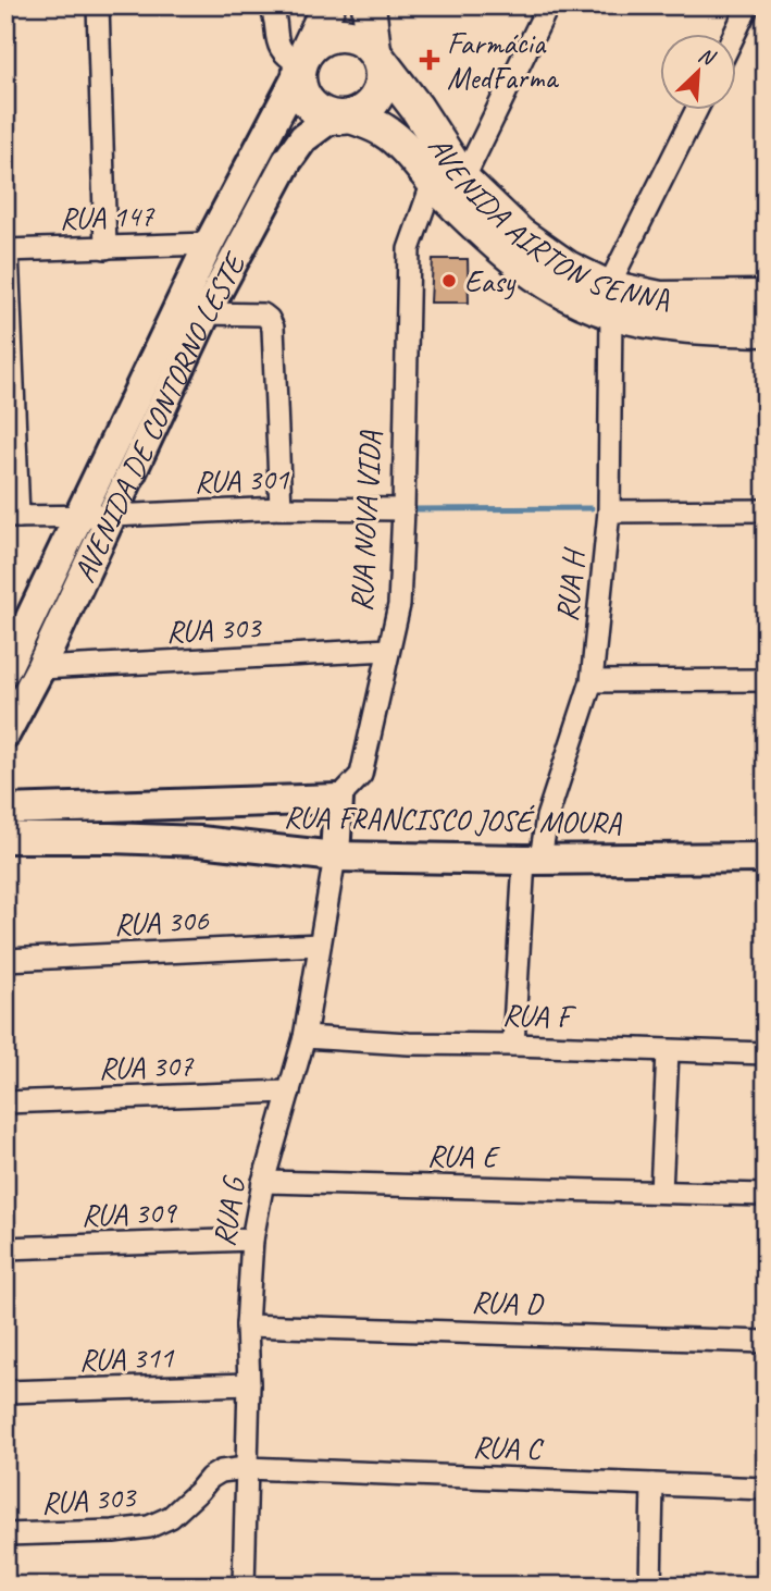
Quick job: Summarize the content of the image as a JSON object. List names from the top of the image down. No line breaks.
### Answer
{"streets":{"main road":["AVENIDA AIRTON SENNA","AVENIDA DE CONTORNO LESTE"],"street":["RUA 147","RUA 301","RUA NOVA VIDA","RUA H","RUA 303","RUA FRANCISCO JOSÉ MOURA","RUA 306","RUA F","RUA 307","RUA E","RUA G","RUA 309","RUA D","RUA 311","RUA C"]},"crossings":[["AVENIDA AIRTON SENNA","AVENIDA DE CONTORNO LESTE"],["AVENIDA AIRTON SENNA","RUA NOVA VIDA"],["AVENIDA AIRTON SENNA","RUA H"],["RUA 147","AVENIDA DE CONTORNO LESTE"],["AVENIDA DE CONTORNO LESTE","RUA 301"],["AVENIDA DE CONTORNO LESTE","RUA 303"],["RUA 301","RUA NOVA VIDA"],["RUA NOVA VIDA","RUA 303"],["RUA NOVA VIDA","RUA FRANCISCO JOSÉ MOURA"],["RUA H","RUA FRANCISCO JOSÉ MOURA"],["RUA H","RUA F"],["RUA 303","RUA G"],["RUA 303","RUA C"],["RUA FRANCISCO JOSÉ MOURA","RUA G"],["RUA 306","RUA G"],["RUA F","RUA G"],["RUA 307","RUA G"],["RUA E","RUA G"],["RUA G","RUA 309"],["RUA G","RUA D"],["RUA G","RUA 311"],["RUA G","RUA C"]],"places":{"health":["Farmácia MedFarma"],"other":["Easy"]},"north":"top right"}
